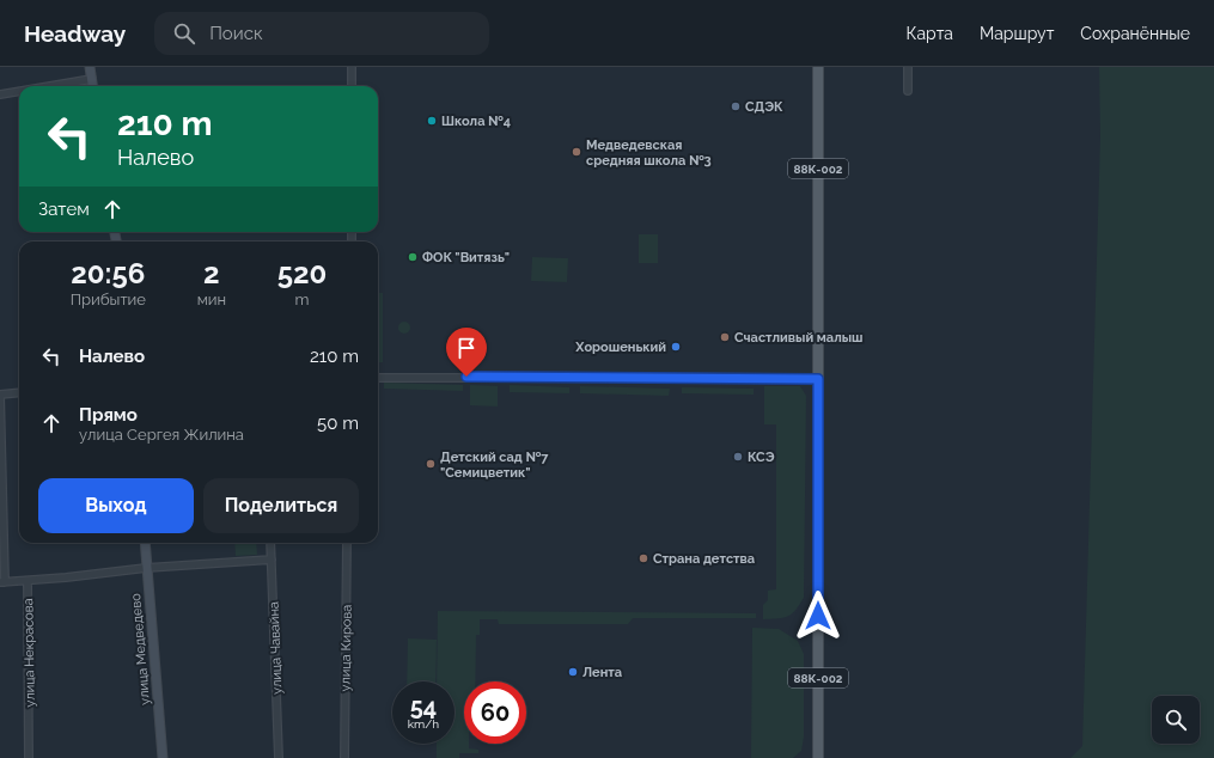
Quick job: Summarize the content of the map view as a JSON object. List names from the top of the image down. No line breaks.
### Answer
{"streets":{"main road":["88К-002"],"street":["улица Чавайна","улица Кирова","улица Медведево","улица Некрасова"]},"crossings":[["улица Чавайна","улица Некрасова"],["улица Медведево","улица Некрасова"]],"places":["СДЭК","Школа №4","Медведевская средняя школа №3","ФОК \"Витязь\"","Счастливый малыш","Хорошенький","КСЭ","Детский сад №7 \"Семицветик\"","Страна детства","Лента"],"page":{"header":"Headway","search":"Поиск","nav":["Карта","Маршрут","Сохранённые"],"turn":["210 m","Налево"],"then":"Затем","eta":["20:56","Прибытие","2","мин","520","m"],"list":[{"name":"Налево","value":"210 m"},{"name":"Прямо","note":"улица Сергея Жилина","value":"50 m"}],"buttons":["Выход","Поделиться"],"speed":"54 km/h","limit":"60"}}
